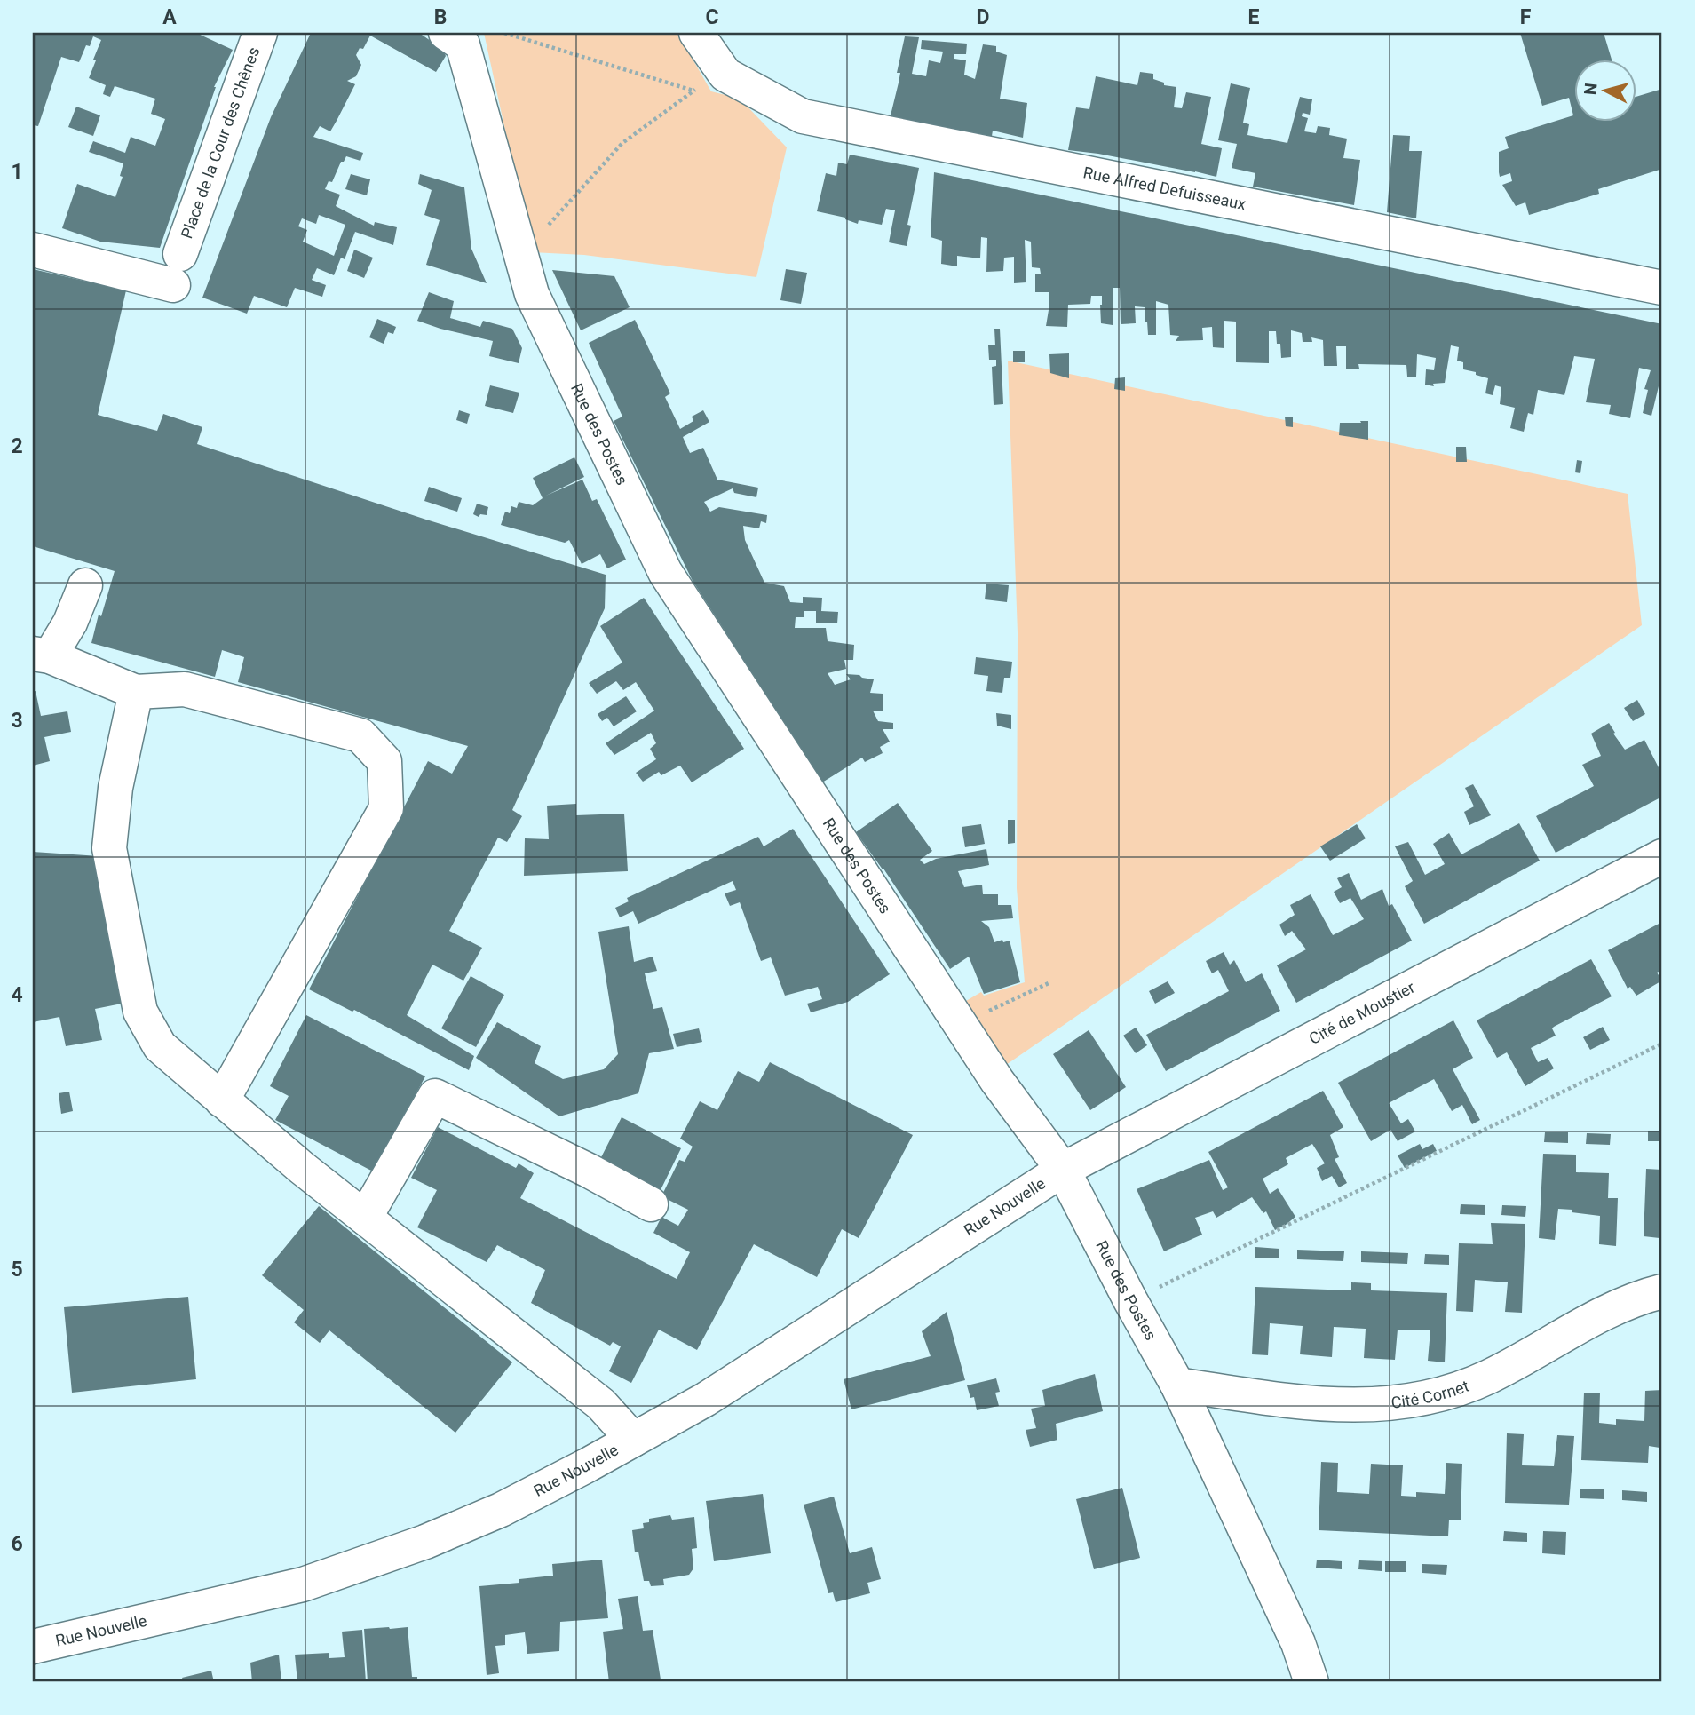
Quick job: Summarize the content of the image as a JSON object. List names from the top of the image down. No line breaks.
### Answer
{"streets":{"street":["Place de la Cour des Chênes","Rue Alfred Defuisseaux","Rue des Postes","Cité de Moustier","Rue Nouvelle","Cité Cornet"]},"crossings":[["Rue des Postes","Cité de Moustier"],["Rue des Postes","Rue Nouvelle"],["Rue des Postes","Cité Cornet"],["Cité de Moustier","Rue Nouvelle"]],"north":"left","grid":{"columns":["A","B","C","D","E","F"],"rows":["1","2","3","4","5","6"]}}
